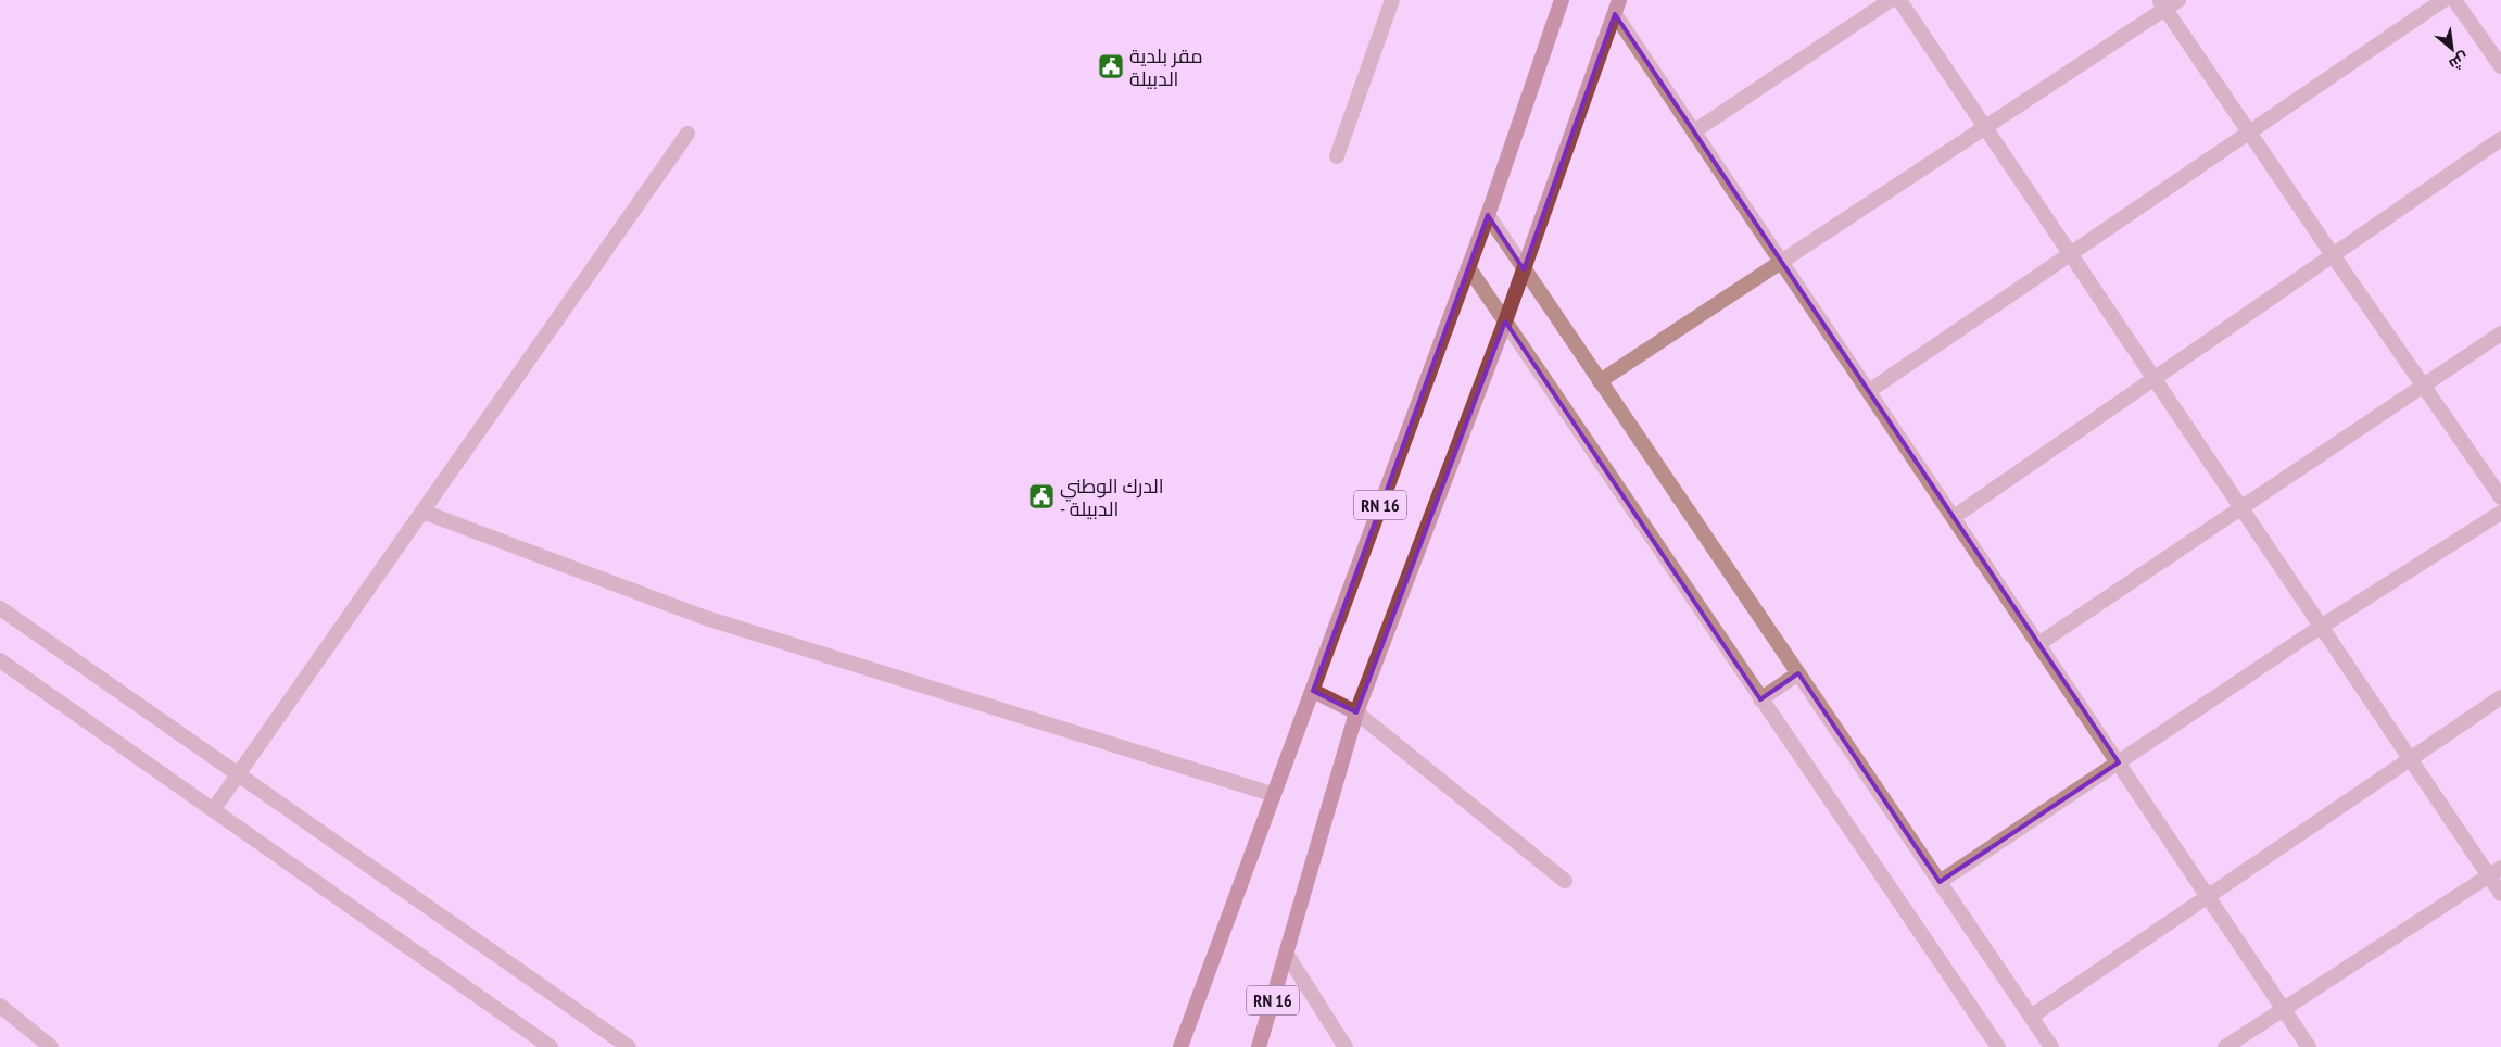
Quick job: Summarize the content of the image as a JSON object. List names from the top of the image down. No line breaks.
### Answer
{"streets":{"main road":["RN 16"]},"places":{"public building":["مقر بلدية الدبيلة","الدرك الوطني - الدبيلة"]},"north":"bottom right"}
